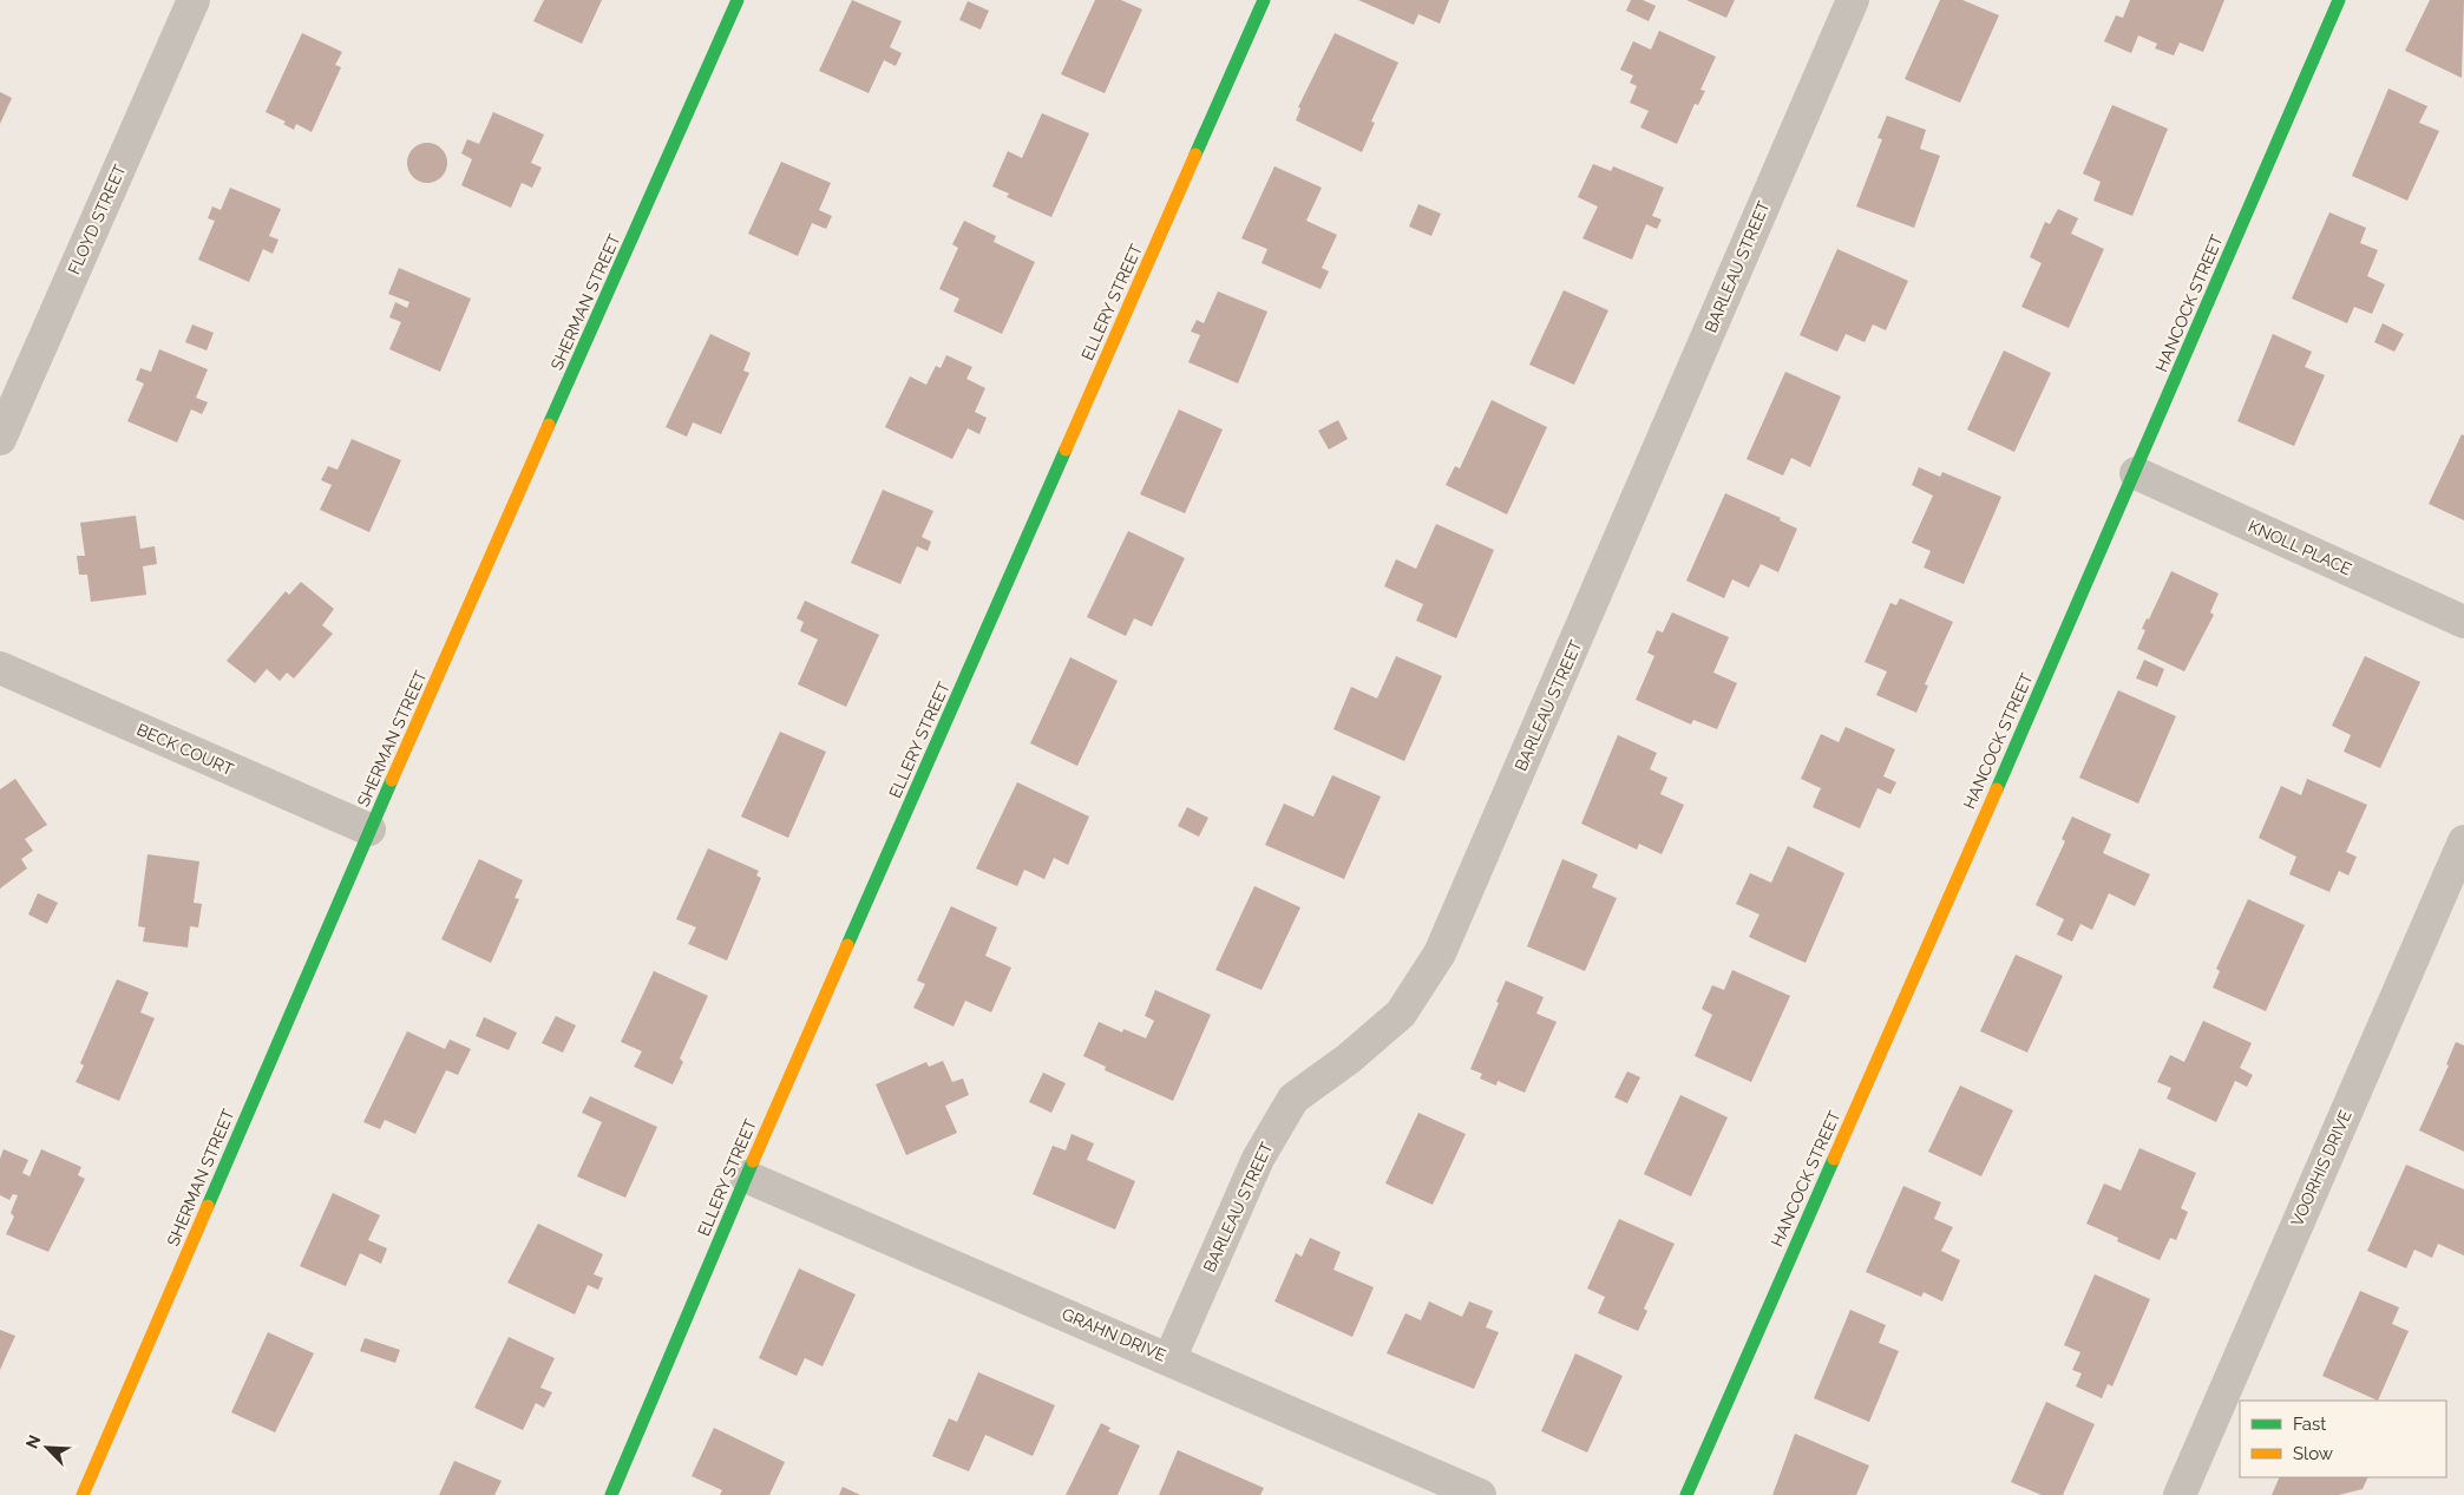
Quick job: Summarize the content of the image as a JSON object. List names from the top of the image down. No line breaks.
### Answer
{"streets":{"street":["FLOYD STREET","BARLEAU STREET","SHERMAN STREET","ELLERY STREET","HANCOCK STREET","KNOLL PLACE","BECK COURT","VOORHIS DRIVE","GRAHN DRIVE"]},"crossings":[["BARLEAU STREET","GRAHN DRIVE"],["SHERMAN STREET","BECK COURT"],["ELLERY STREET","GRAHN DRIVE"],["HANCOCK STREET","KNOLL PLACE"]],"legend":["Fast","Slow"],"north":"top left"}
